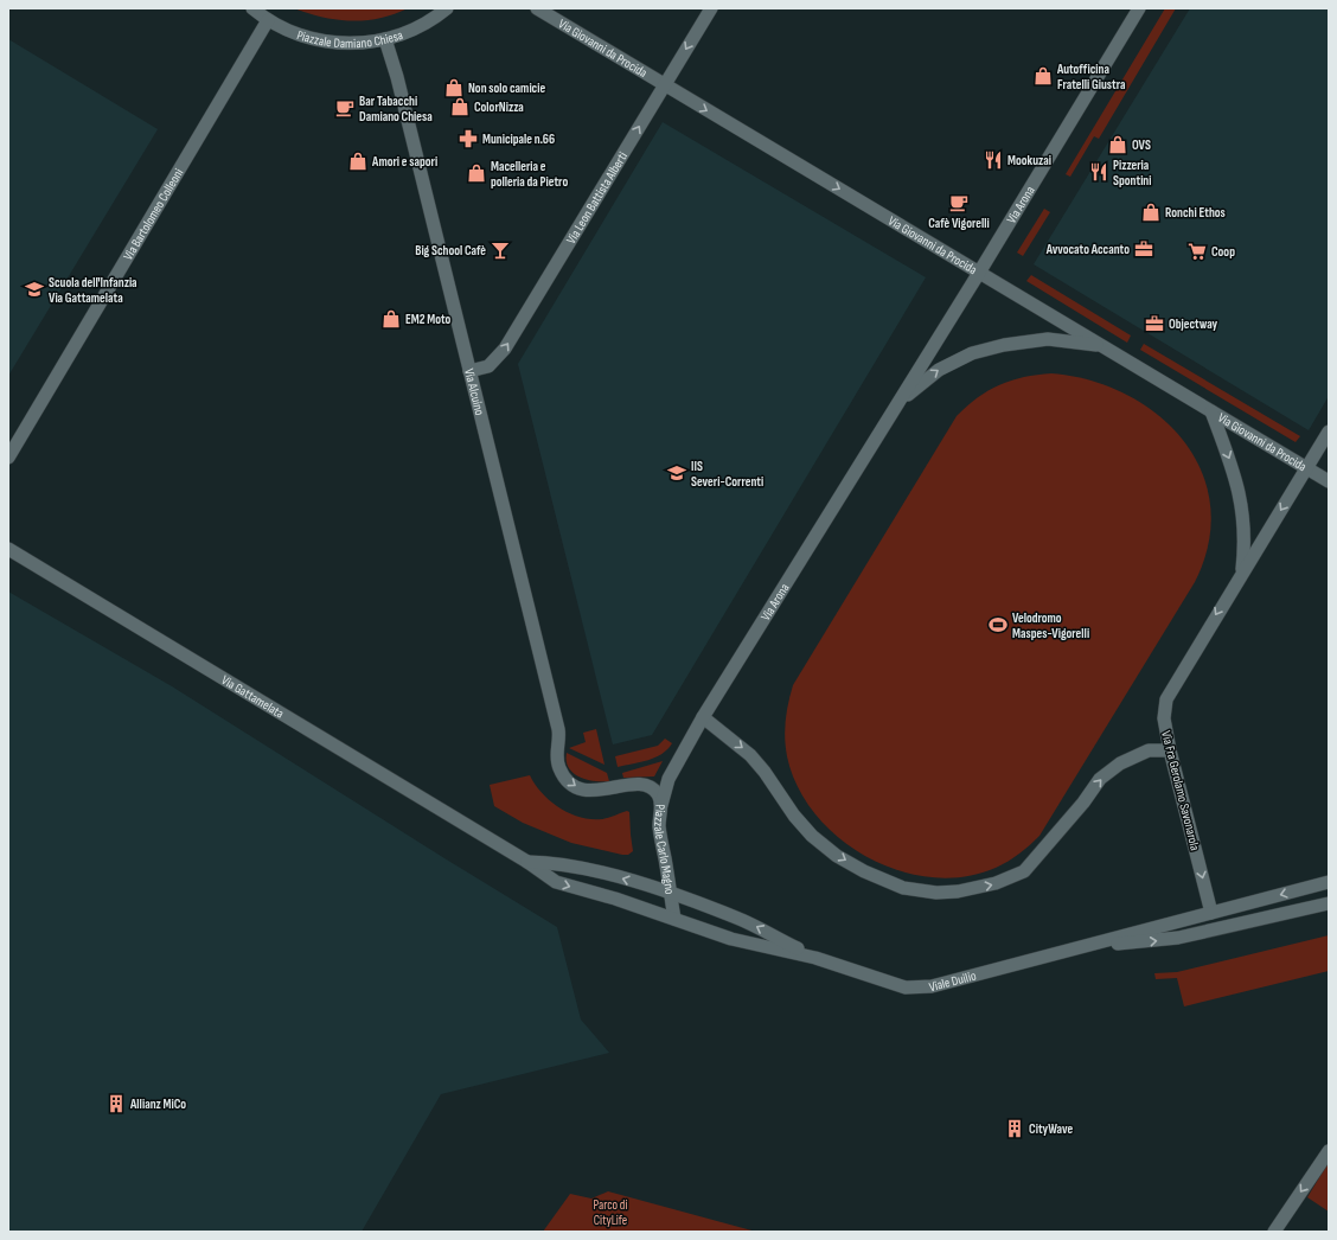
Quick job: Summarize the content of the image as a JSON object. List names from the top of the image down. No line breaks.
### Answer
{"streets":{"street":["Piazzale Damiano Chiesa","Via Giovanni da Procida","Via Leon Battista Alberti","Via Arona","Via Bartolomeo Colleoni","Via Alcuino","Via Gattamelata","Via Fra Gerolamo Savonarola","Piazzale Carlo Magno","Viale Duilio"]},"crossings":[["Piazzale Damiano Chiesa","Via Bartolomeo Colleoni"],["Piazzale Damiano Chiesa","Via Alcuino"],["Via Giovanni da Procida","Via Leon Battista Alberti"],["Via Giovanni da Procida","Via Arona"],["Via Giovanni da Procida","Via Fra Gerolamo Savonarola"],["Via Leon Battista Alberti","Via Alcuino"],["Via Arona","Piazzale Carlo Magno"],["Via Alcuino","Piazzale Carlo Magno"],["Via Gattamelata","Piazzale Carlo Magno"],["Via Fra Gerolamo Savonarola","Viale Duilio"],["Piazzale Carlo Magno","Viale Duilio"]],"one_way":["Via Giovanni da Procida","Via Fra Gerolamo Savonarola"],"parks":["Parco di CityLife"],"places":{"shop":["Autofficina Fratelli Giustra","Non solo camicie","ColorNizza","OVS","Amori e sapori","Macelleria e polleria da Pietro","Ronchi Ethos","EM2 Moto"],"cafe":["Bar Tabacchi Damiano Chiesa","Cafè Vigorelli"],"pharmacy":["Municipale n.66"],"restaurant":["Mookuzai","Pizzeria Spontini"],"office":["Avvocato Accanto","Objectway"],"bar":["Big School Cafè"],"supermarket":["Coop"],"school or university":["Scuola dell'Infanzia Via Gattamelata","IIS Severi-Correnti"],"sports":["Velodromo Maspes-Vigorelli"],"building":["Allianz MiCo","CityWave"]}}
